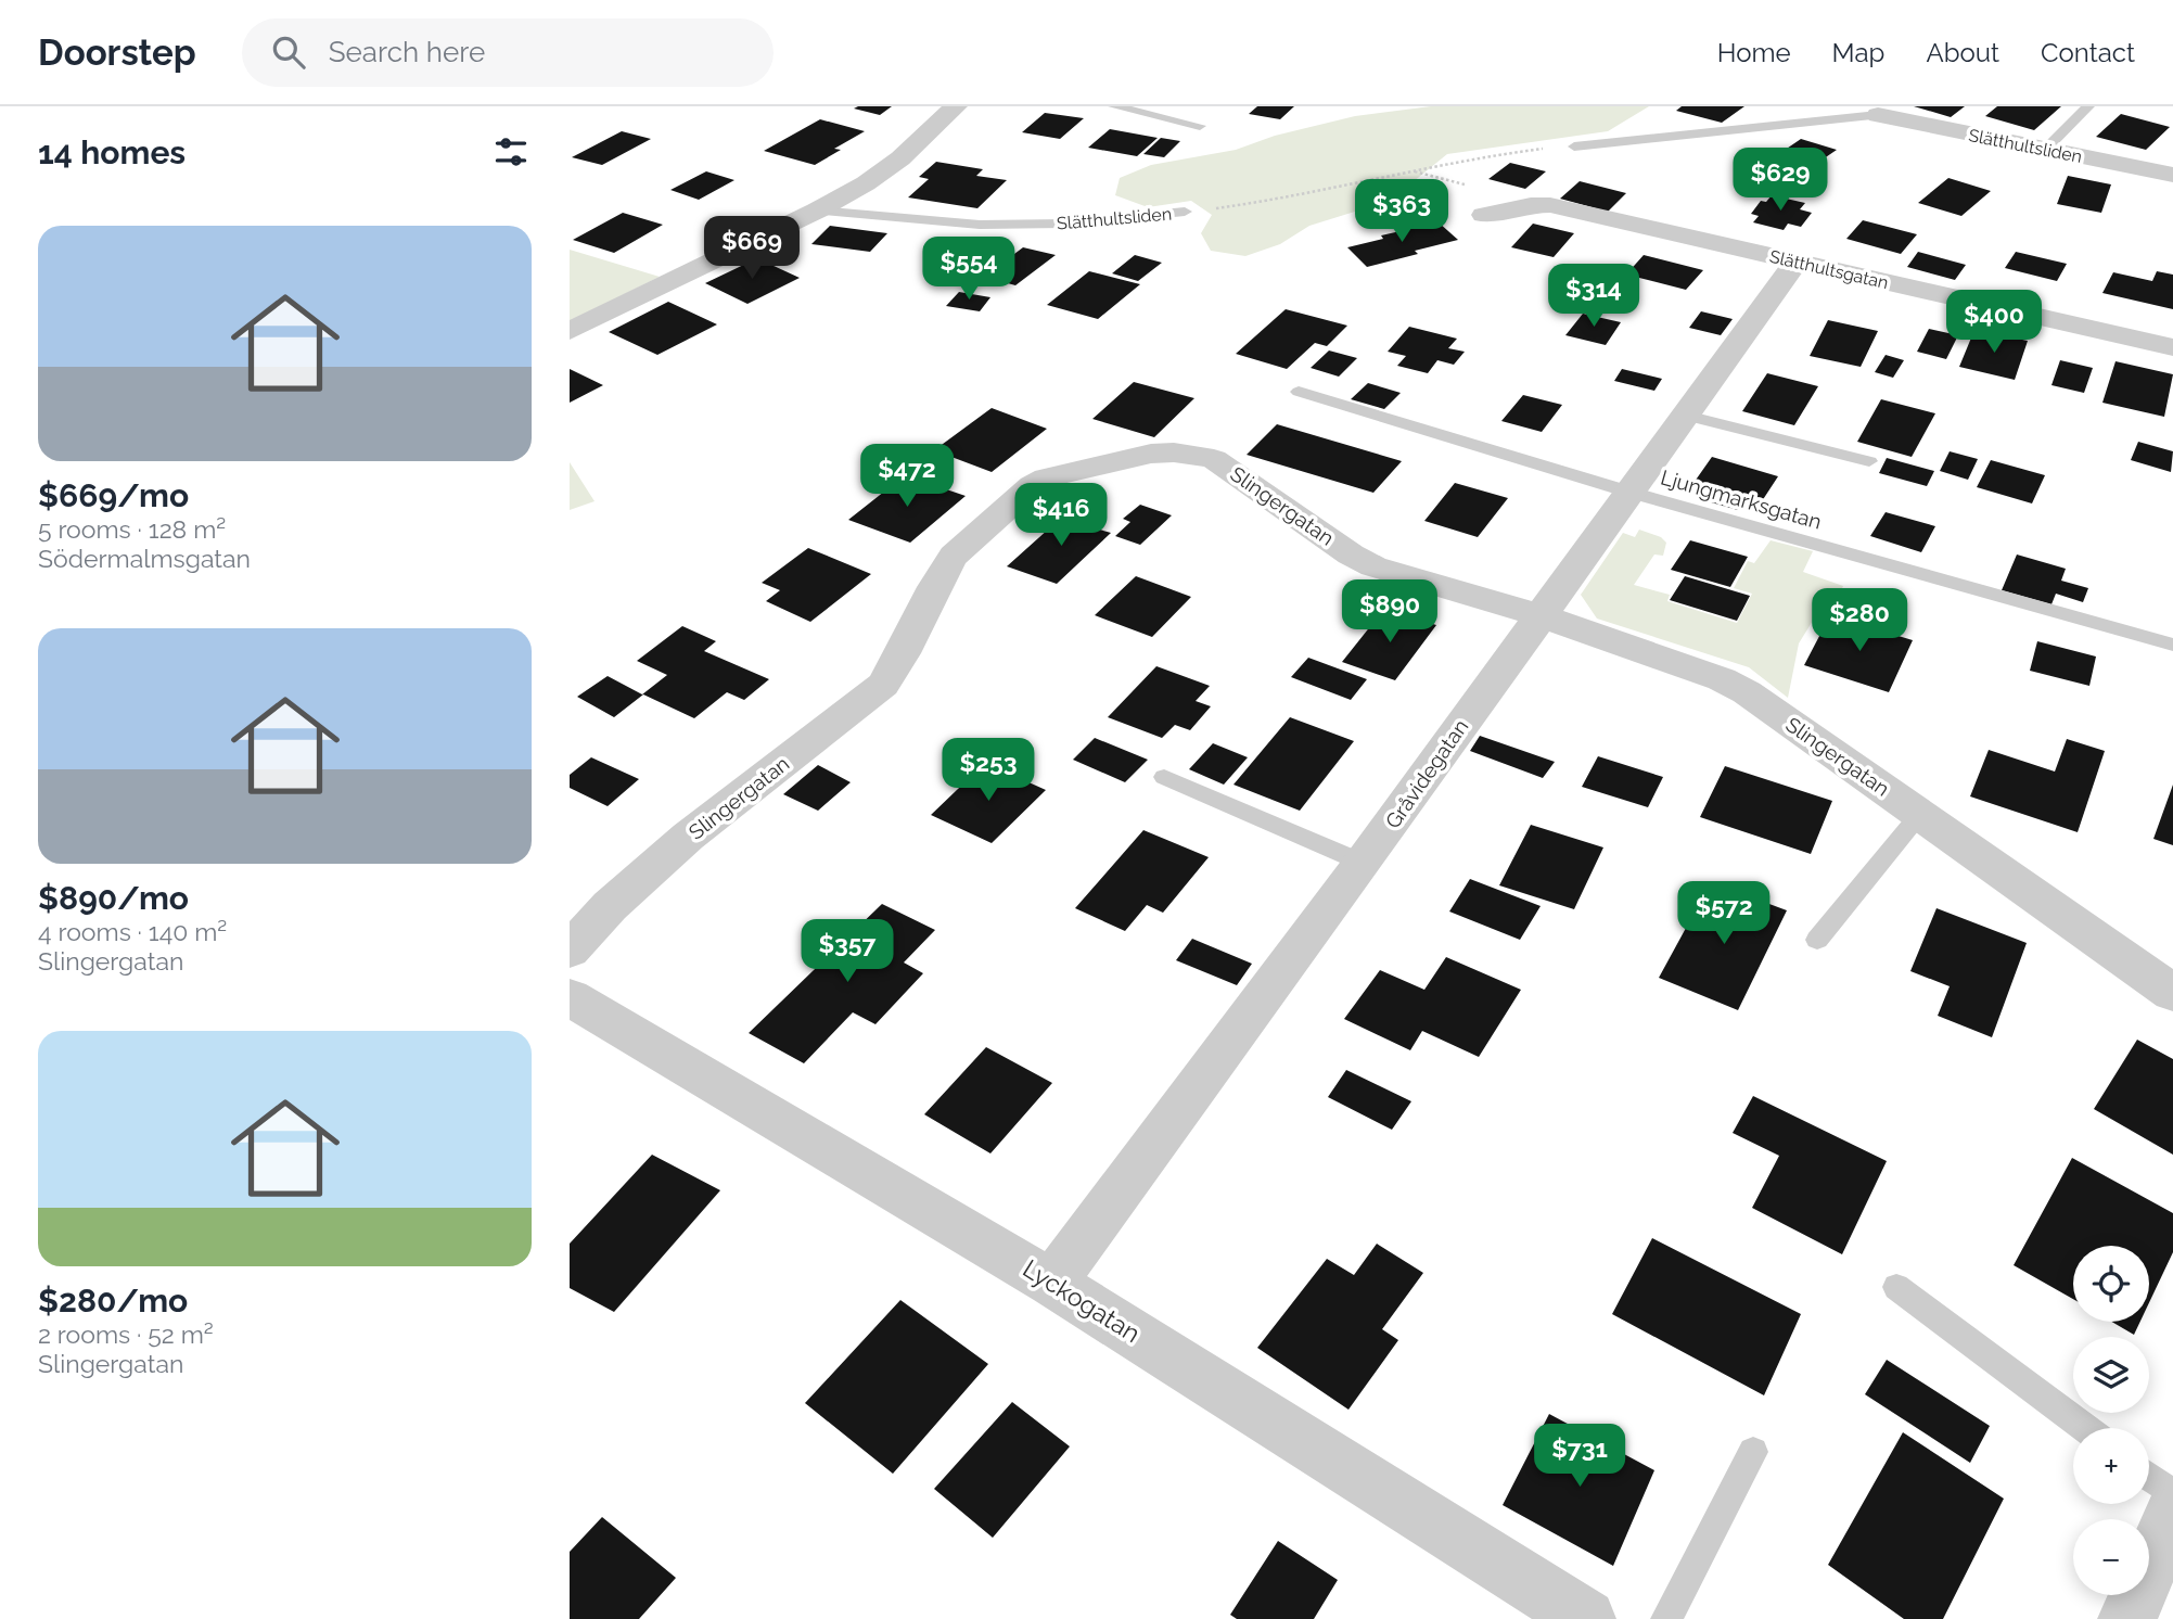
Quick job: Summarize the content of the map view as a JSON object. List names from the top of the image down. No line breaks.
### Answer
{"streets":{"street":["Slätthultsliden","Slätthultsgatan","Slingergatan","Gråvidegatan","Lyckogatan"],"lane":["Ljungmarksgatan"]},"crossings":[["Slätthultsgatan","Gråvidegatan"],["Ljungmarksgatan","Gråvidegatan"],["Slingergatan","Gråvidegatan"],["Gråvidegatan","Lyckogatan"]],"page":{"header":"Doorstep","search":"Search here","nav":["Home","Map","About","Contact"],"heading":"14 homes","price":["$629","$363","$669","$554","$314","$400","$472","$416","$890","$280","$253","$572","$357","$731"],"list":[{"name":"$669/mo","note":"5 rooms · 128 m² · Södermalmsgatan"},{"name":"$890/mo","note":"4 rooms · 140 m² · Slingergatan"},{"name":"$280/mo","note":"2 rooms · 52 m² · Slingergatan"}],"map_buttons":["+","−"]}}
